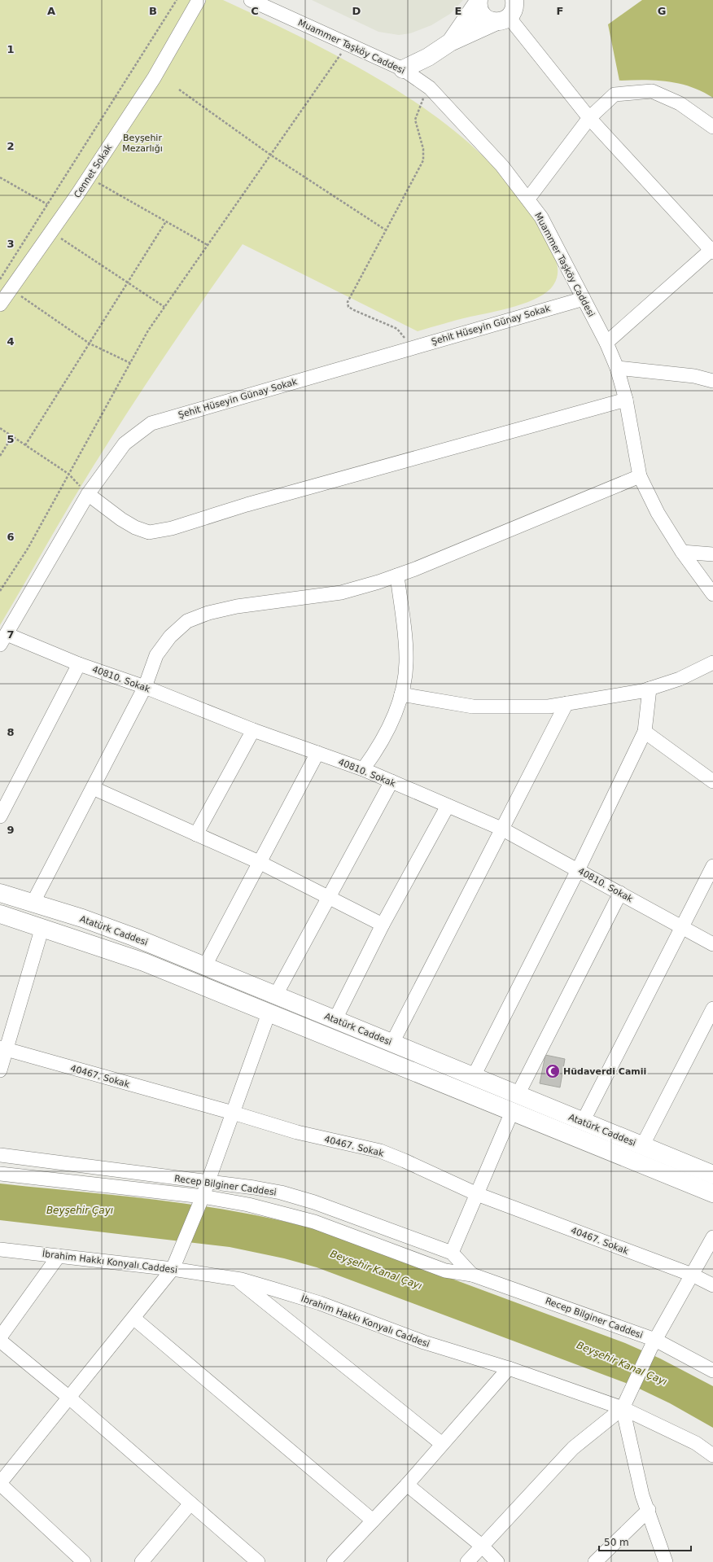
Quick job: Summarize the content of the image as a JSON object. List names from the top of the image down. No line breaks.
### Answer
{"streets":{"main road":["Atatürk Caddesi"],"street":["Muammer Taşköy Caddesi","Cennet Sokak","Şehit Hüseyin Günay Sokak","40810. Sokak","40467. Sokak","Recep Bilginer Caddesi","İbrahim Hakkı Konyalı Caddesi"]},"crossings":[["Muammer Taşköy Caddesi","Şehit Hüseyin Günay Sokak"],["Şehit Hüseyin Günay Sokak","40810. Sokak"]],"water":["Beyşehir Çayı","Beyşehir Kanal Çayı"],"parks":["Beyşehir Mezarlığı"],"places":{"mosque":["Hüdaverdi Camii"]},"scale_bar":"50 m","grid":{"columns":["A","B","C","D","E","F","G"],"rows":["1","2","3","4","5","6","7","8","9"]}}
